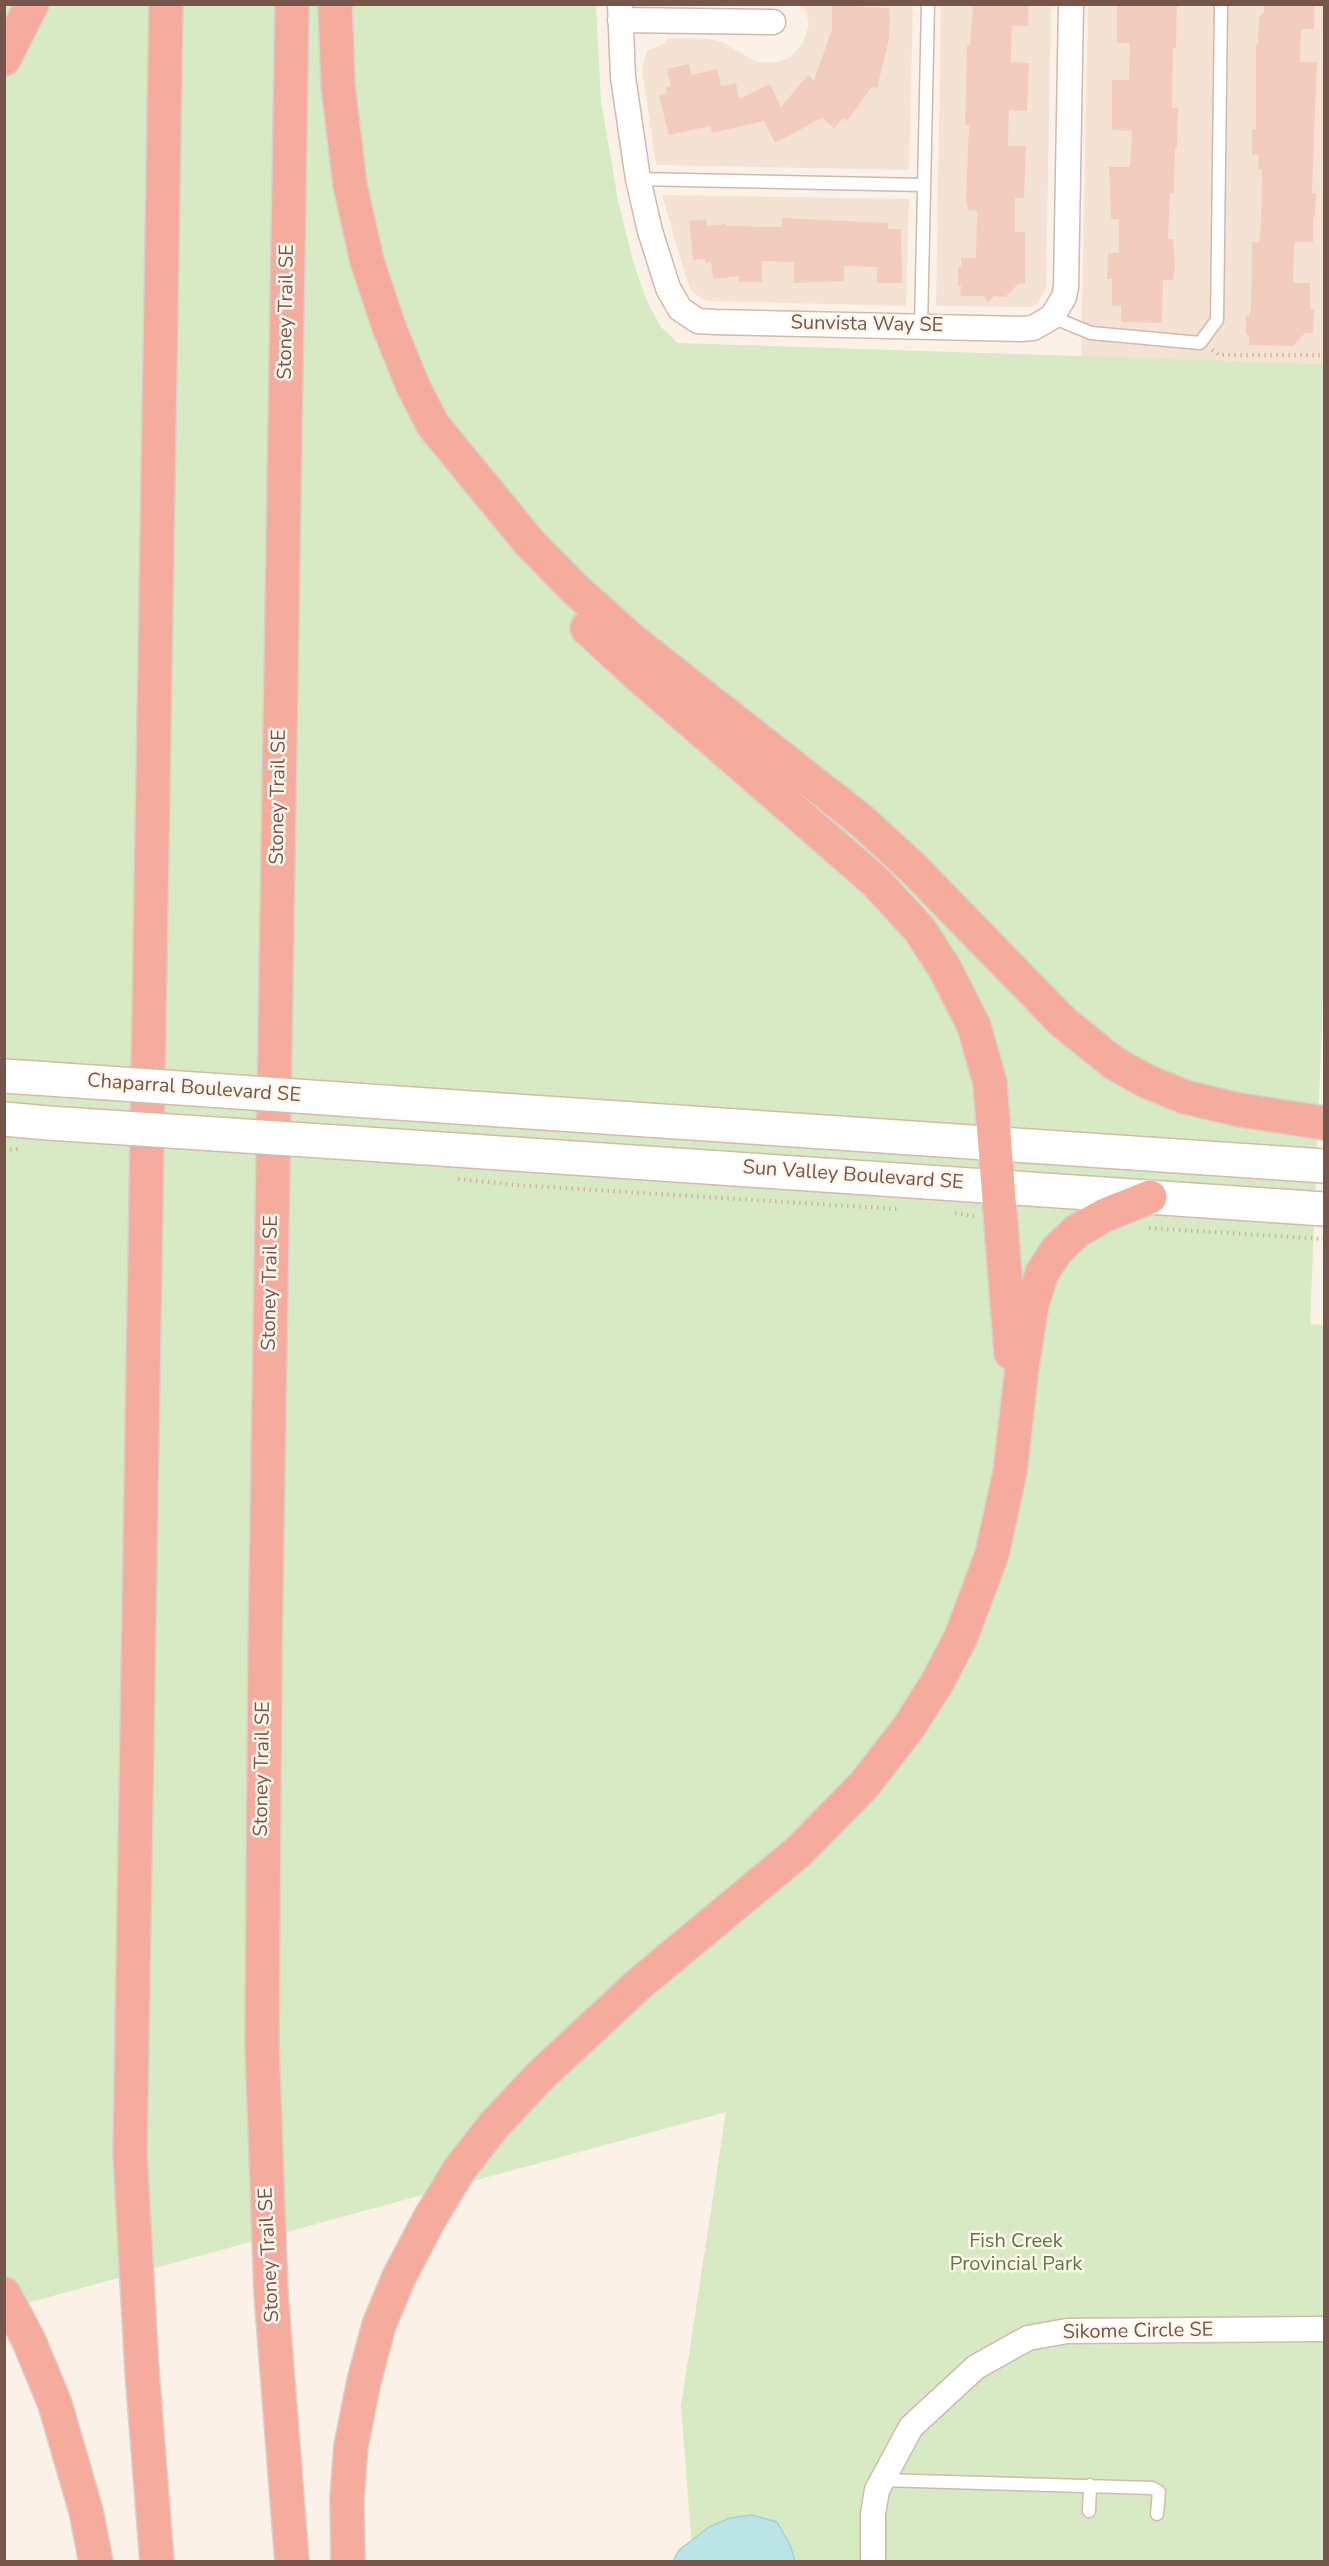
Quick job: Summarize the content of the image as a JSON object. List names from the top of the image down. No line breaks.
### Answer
{"streets":{"highway":["Stoney Trail SE"],"main road":["Chaparral Boulevard SE","Sun Valley Boulevard SE"],"street":["Sunvista Way SE","Sikome Circle SE"]},"parks":["Fish Creek Provincial Park"]}
